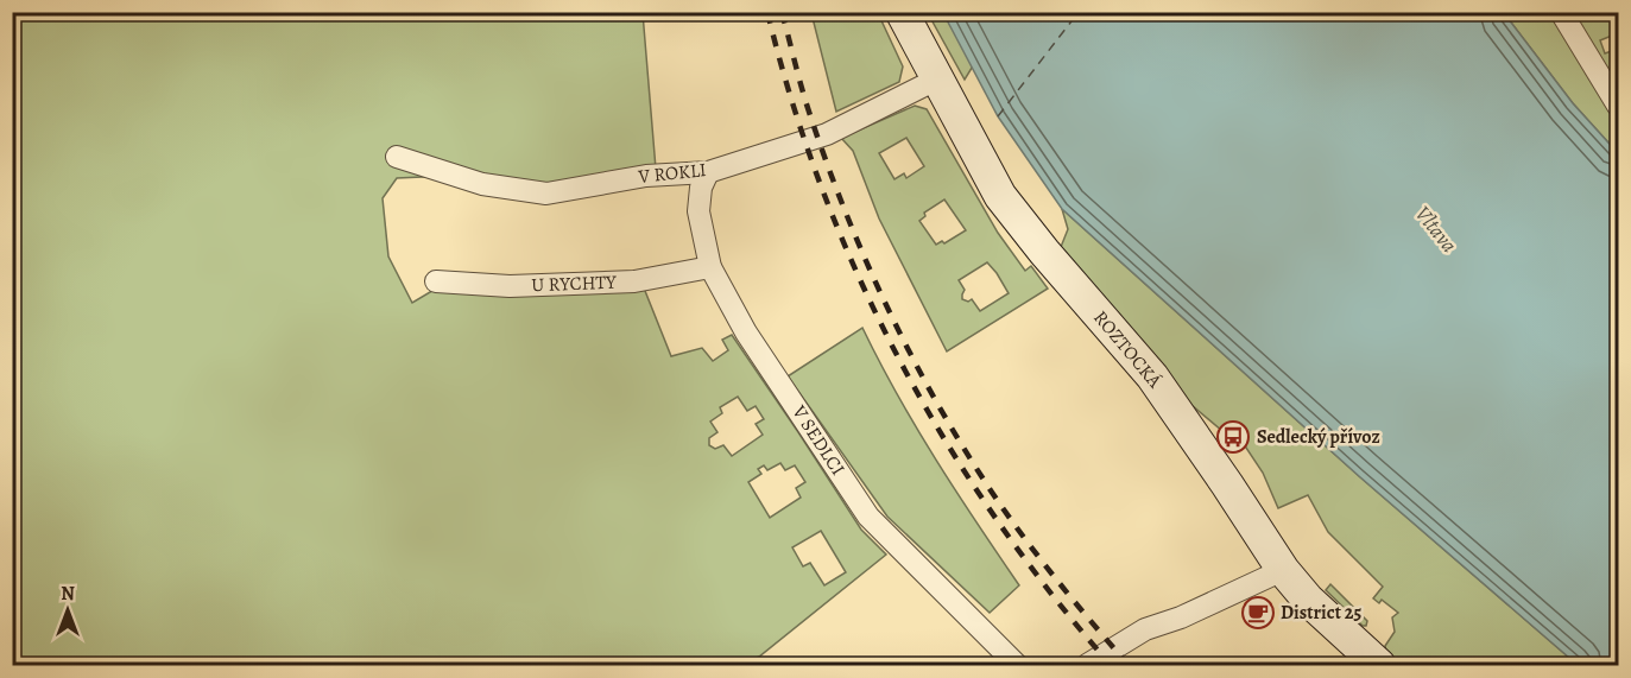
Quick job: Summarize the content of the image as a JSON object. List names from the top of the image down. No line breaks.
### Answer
{"streets":{"main road":["ROZTOCKÁ"],"street":["V ROKLI","U RYCHTY","V SEDLCI"]},"crossings":[["V ROKLI","ROZTOCKÁ"],["V ROKLI","V SEDLCI"],["U RYCHTY","V SEDLCI"]],"water":["Vltava"],"places":{"bus stop":["Sedlecký přívoz"],"cafe":["District 25"]},"north":"top"}
